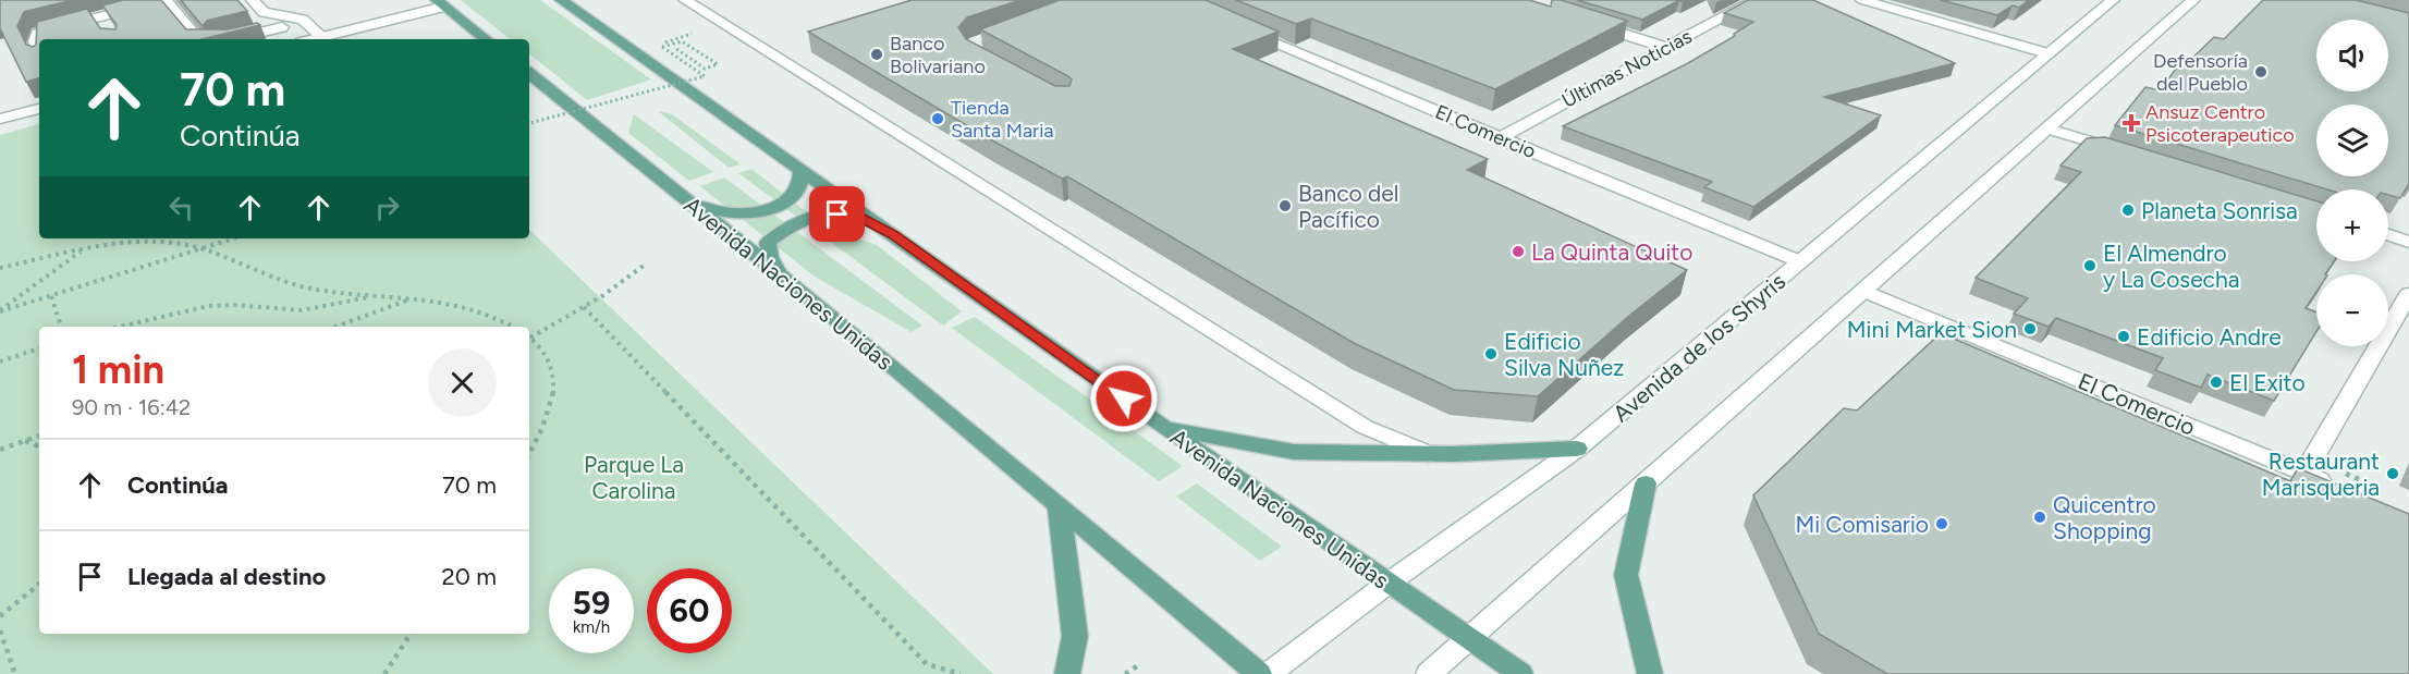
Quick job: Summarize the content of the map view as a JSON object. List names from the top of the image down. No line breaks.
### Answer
{"streets":{"main road":["Últimas Noticias","El Comercio","Avenida Naciones Unidas","Avenida de los Shyris"]},"crossings":[["Últimas Noticias","El Comercio"],["El Comercio","Avenida de los Shyris"],["Avenida Naciones Unidas","Avenida de los Shyris"]],"parks":["Parque La Carolina"],"places":{"other":["Banco Bolivariano","Defensoría del Pueblo","Tienda Santa Maria","Banco del Pacífico","Planeta Sonrisa","La Quinta Quito","El Almendro y La Cosecha","Mini Market Sion","Edificio Andre","Edificio Silva Nuñez","El Exito","Restaurant Marisqueria","Quicentro Shopping","Mi Comisario"],"health":["Ansuz Centro Psicoterapeutico"]},"page":{"map_buttons":["+","−"],"turn":["70 m","Continúa"],"heading":["1 min","90 m · 16:42"],"list":[{"name":"Continúa","value":"70 m"},{"name":"Llegada al destino","value":"20 m"}],"speed":"59 km/h","limit":"60"}}
